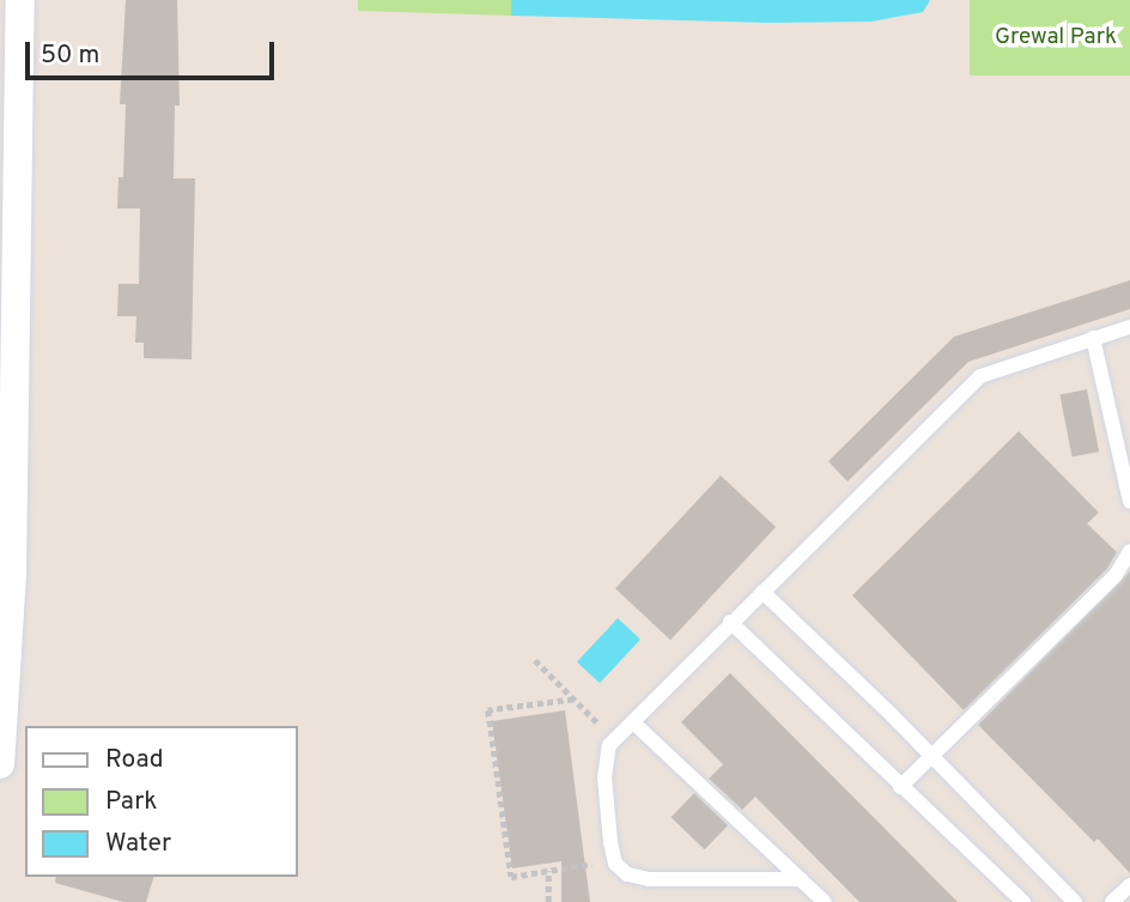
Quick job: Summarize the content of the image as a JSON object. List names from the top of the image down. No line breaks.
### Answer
{"parks":["Grewal Park"],"legend":["Road","Park","Water"],"scale_bar":"50 m"}
